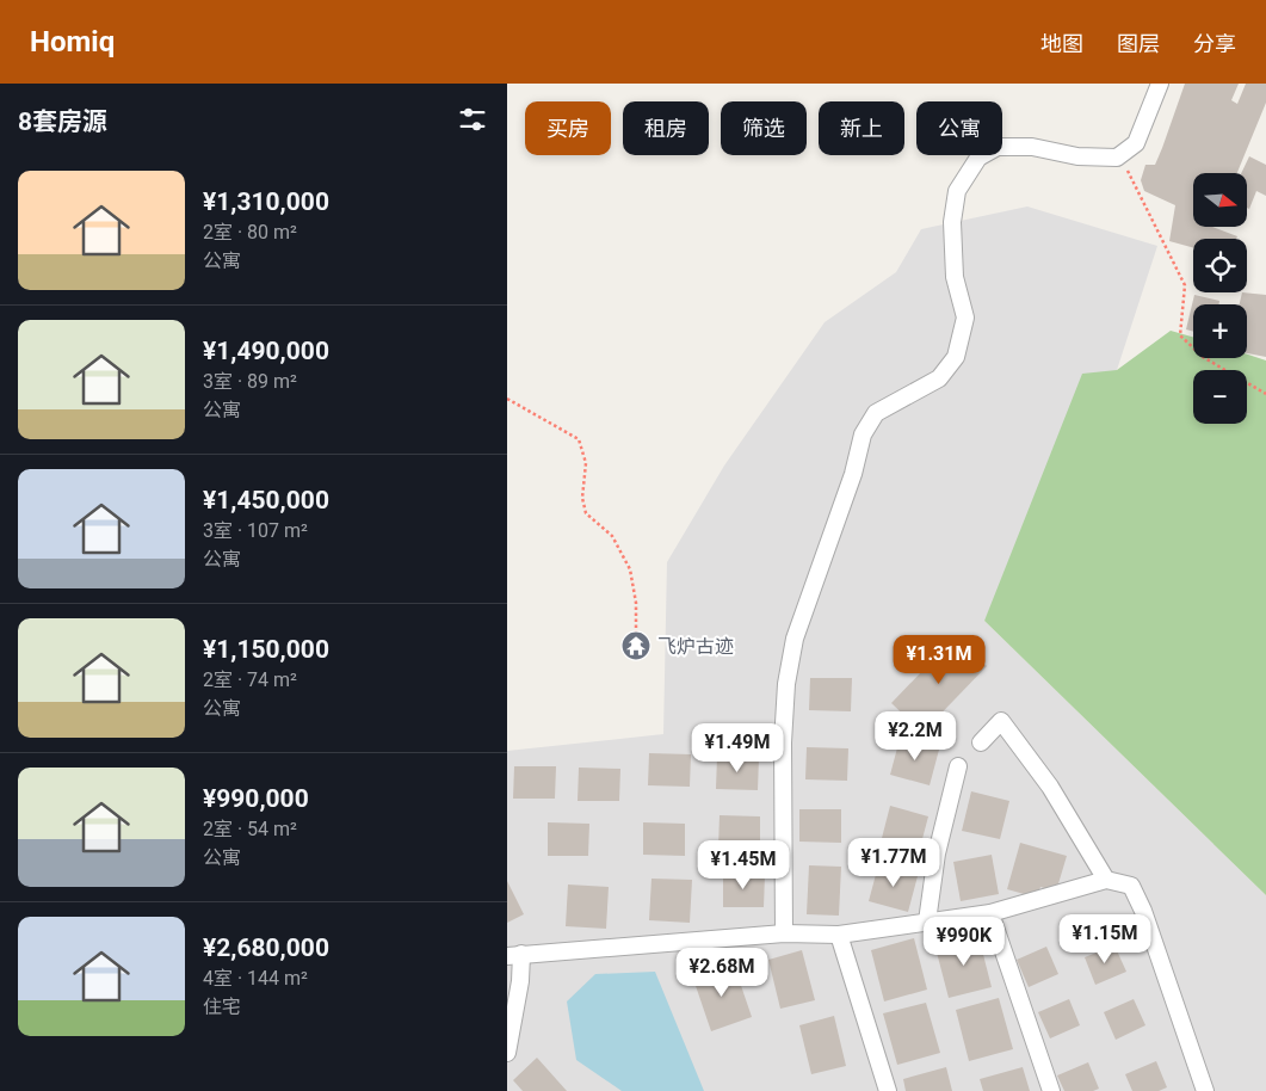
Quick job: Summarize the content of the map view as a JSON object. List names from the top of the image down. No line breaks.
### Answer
{"places":{"temple":["飞炉古迹"]},"north":"right","page":{"header":"Homiq","nav":["地图","图层","分享"],"heading":"8套房源","chip":["买房","租房","筛选","新上","公寓"],"list":[{"name":"¥1,310,000","note":"2室 · 80 m² · 公寓"},{"name":"¥1,490,000","note":"3室 · 89 m² · 公寓"},{"name":"¥1,450,000","note":"3室 · 107 m² · 公寓"},{"name":"¥1,150,000","note":"2室 · 74 m² · 公寓"},{"name":"¥990,000","note":"2室 · 54 m² · 公寓"},{"name":"¥2,680,000","note":"4室 · 144 m² · 住宅"}],"map_buttons":["+","−"],"price":["¥1.31M","¥2.2M","¥1.49M","¥1.77M","¥1.45M","¥1.15M","¥990K","¥2.68M"]}}
